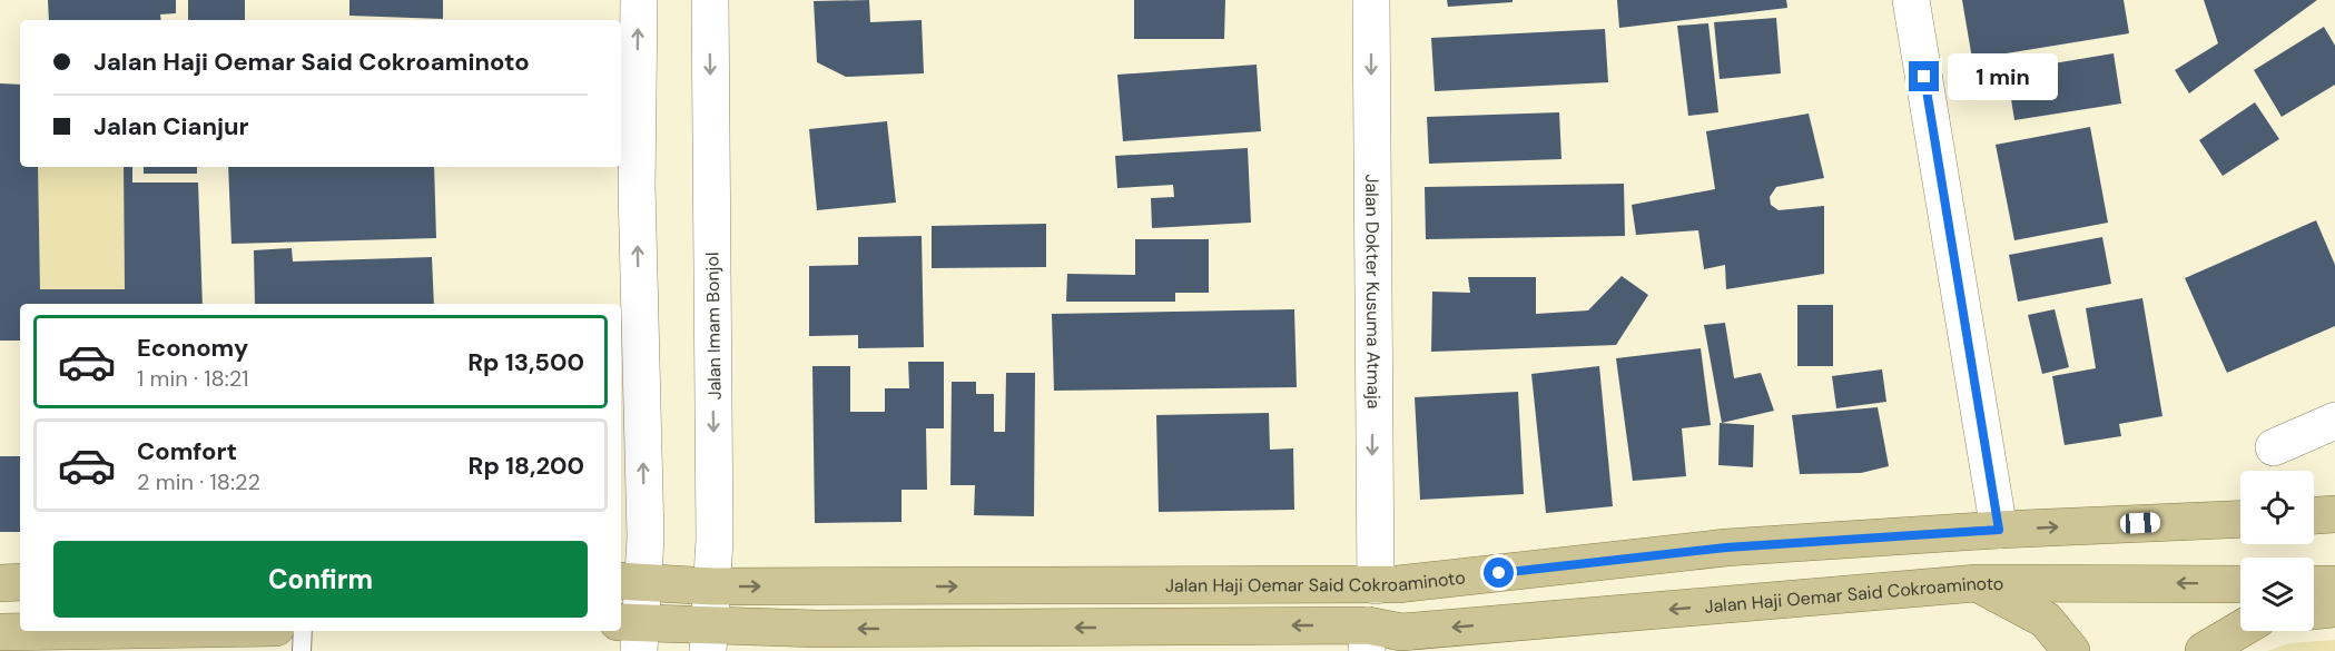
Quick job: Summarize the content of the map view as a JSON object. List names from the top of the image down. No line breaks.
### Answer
{"streets":{"main road":["Jalan Dokter Kusuma Atmaja","Jalan Imam Bonjol","Jalan Haji Oemar Said Cokroaminoto"]},"crossings":[["Jalan Dokter Kusuma Atmaja","Jalan Haji Oemar Said Cokroaminoto"],["Jalan Imam Bonjol","Jalan Haji Oemar Said Cokroaminoto"]],"one_way":["Jalan Dokter Kusuma Atmaja"],"page":{"banner":["Jalan Haji Oemar Said Cokroaminoto","Jalan Cianjur"],"bubble":"1 min","list":[{"name":"Economy","note":"1 min · 18:21","value":"Rp 13,500"},{"name":"Comfort","note":"2 min · 18:22","value":"Rp 18,200"}],"buttons":"Confirm"}}
